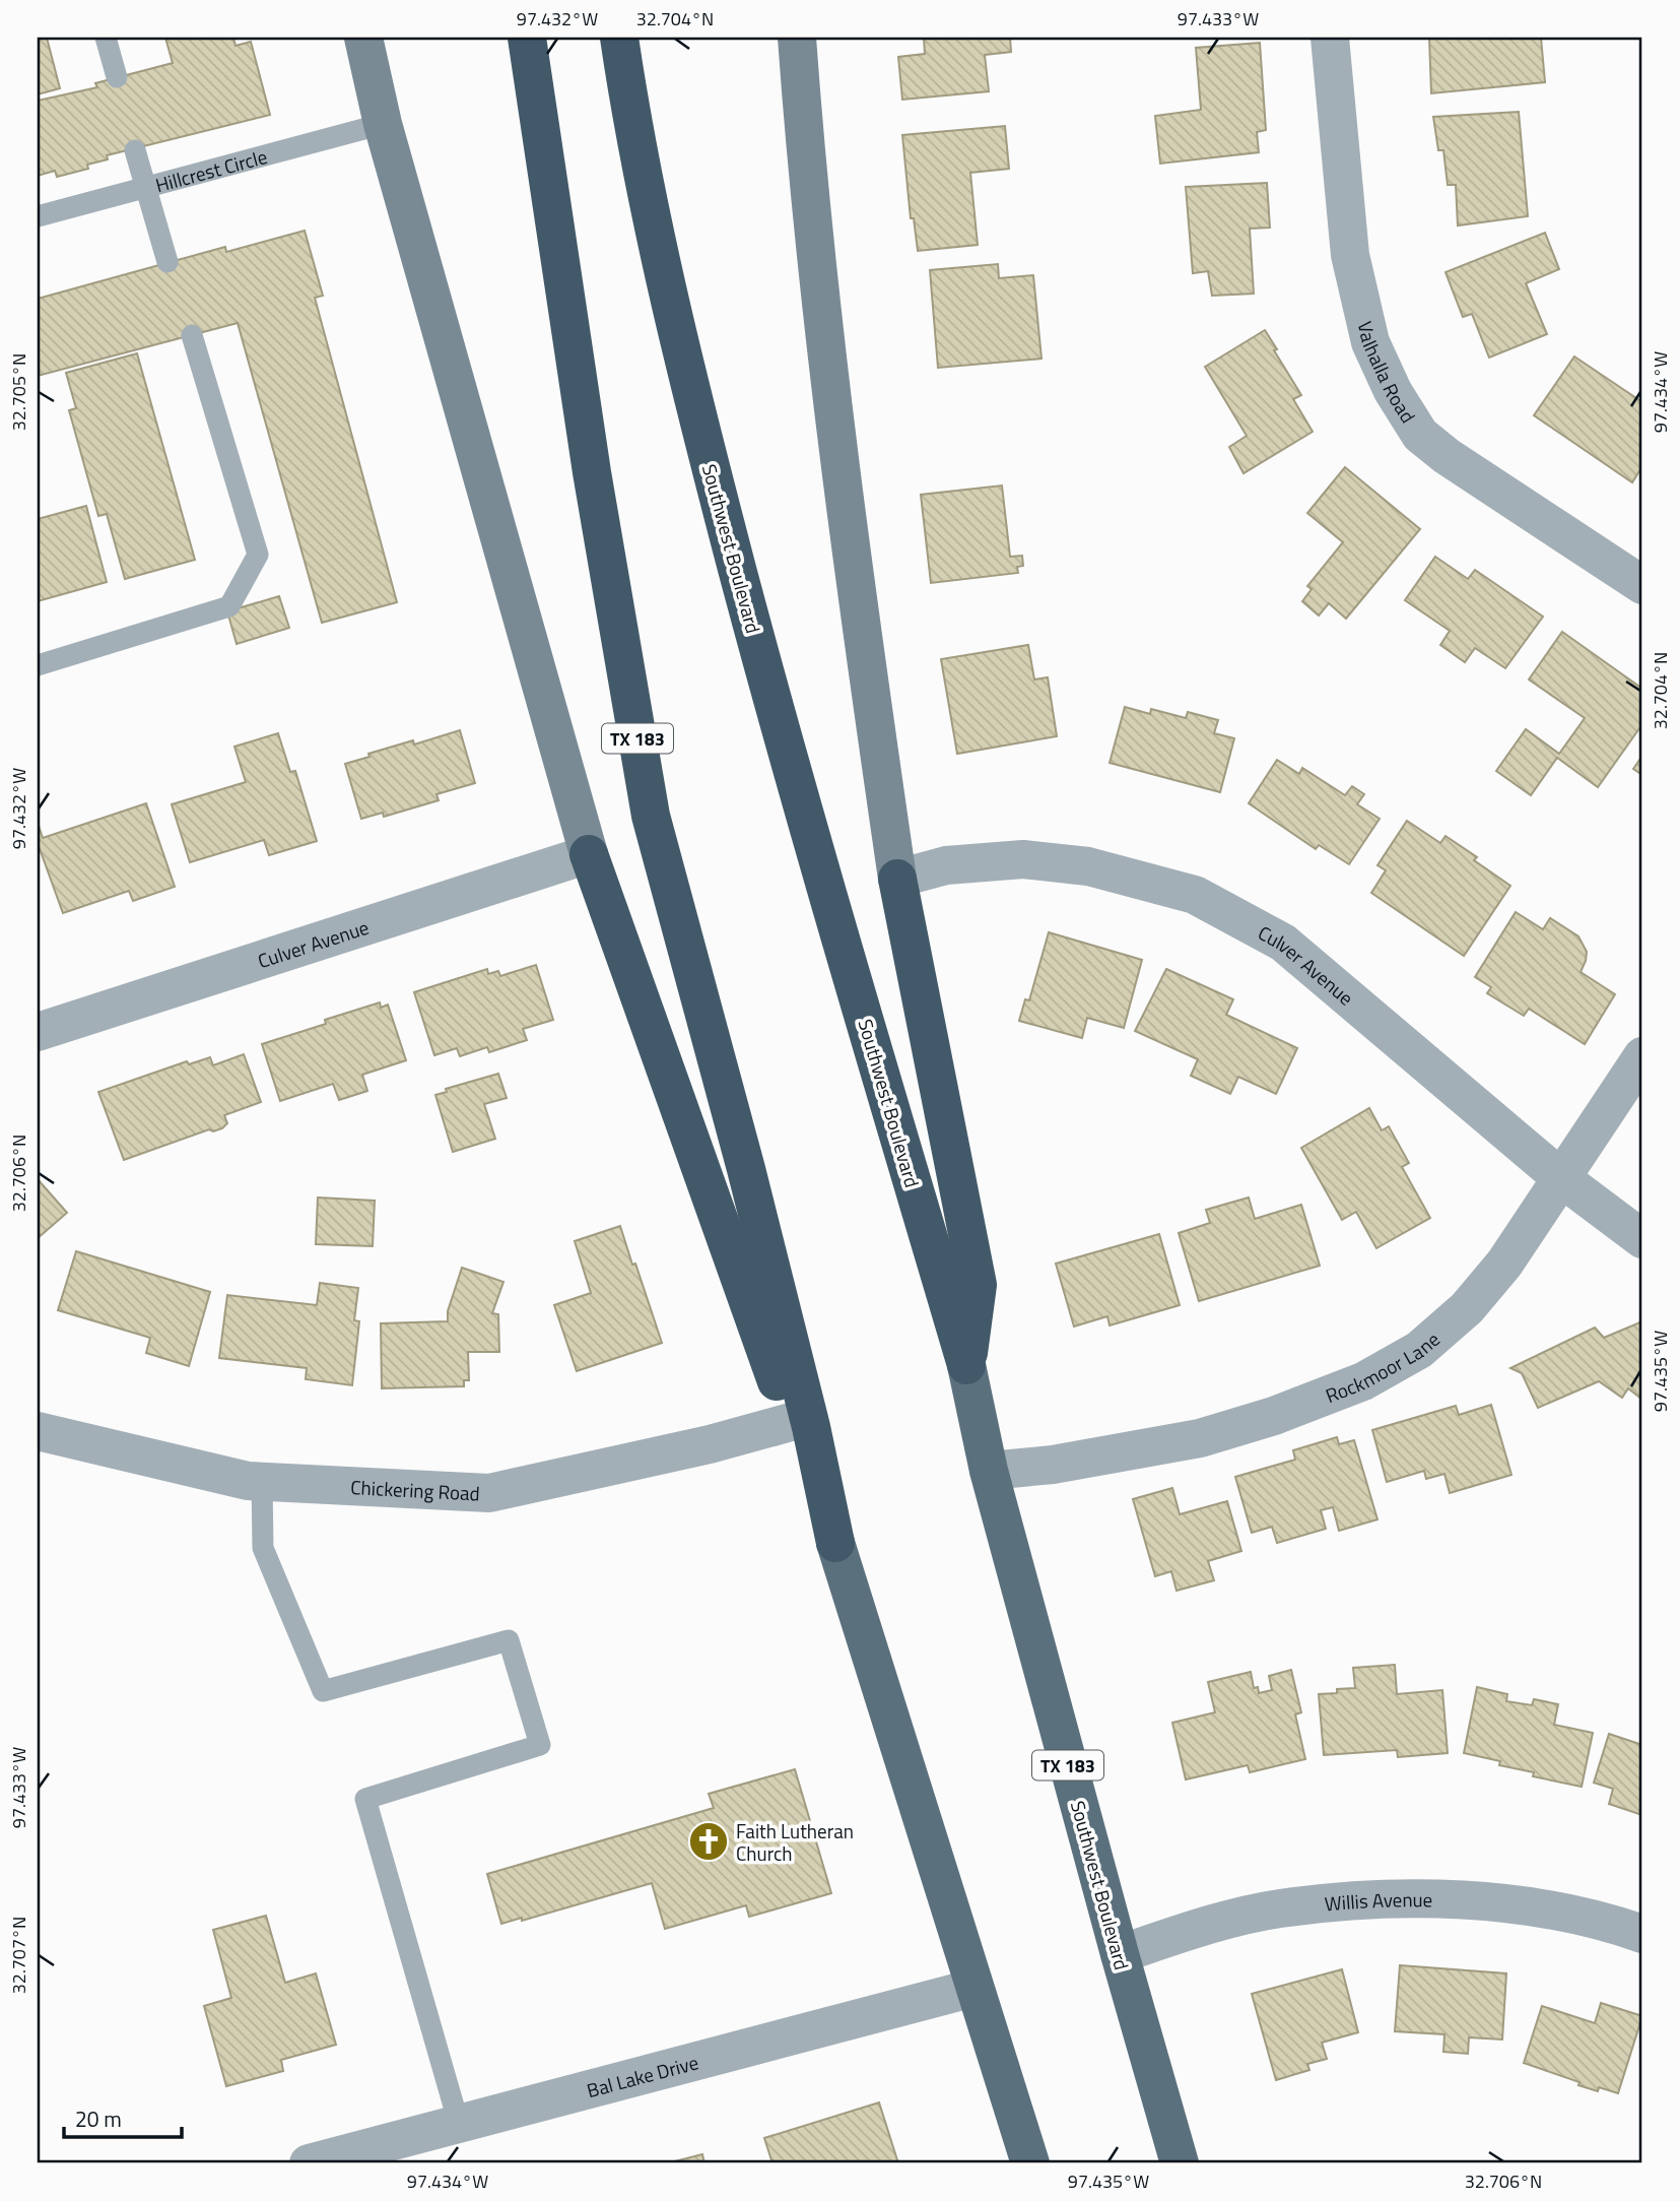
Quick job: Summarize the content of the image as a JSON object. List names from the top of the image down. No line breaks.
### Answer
{"streets":{"highway":["Southwest Boulevard","TX 183"],"street":["Valhalla Road","Culver Avenue","Rockmoor Lane","Chickering Road","Willis Avenue","Bal Lake Drive"],"lane":["Hillcrest Circle"]},"crossings":[["Southwest Boulevard","Rockmoor Lane"],["Southwest Boulevard","Willis Avenue"],["TX 183","Bal Lake Drive"],["Culver Avenue","Rockmoor Lane"]],"places":{"church":["Faith Lutheran Church"]},"scale_bar":"20 m","coordinates":["97.432°W","32.704°N","97.433°W","97.434°W","32.705°N","32.706°N","97.435°W","32.707°N"]}
